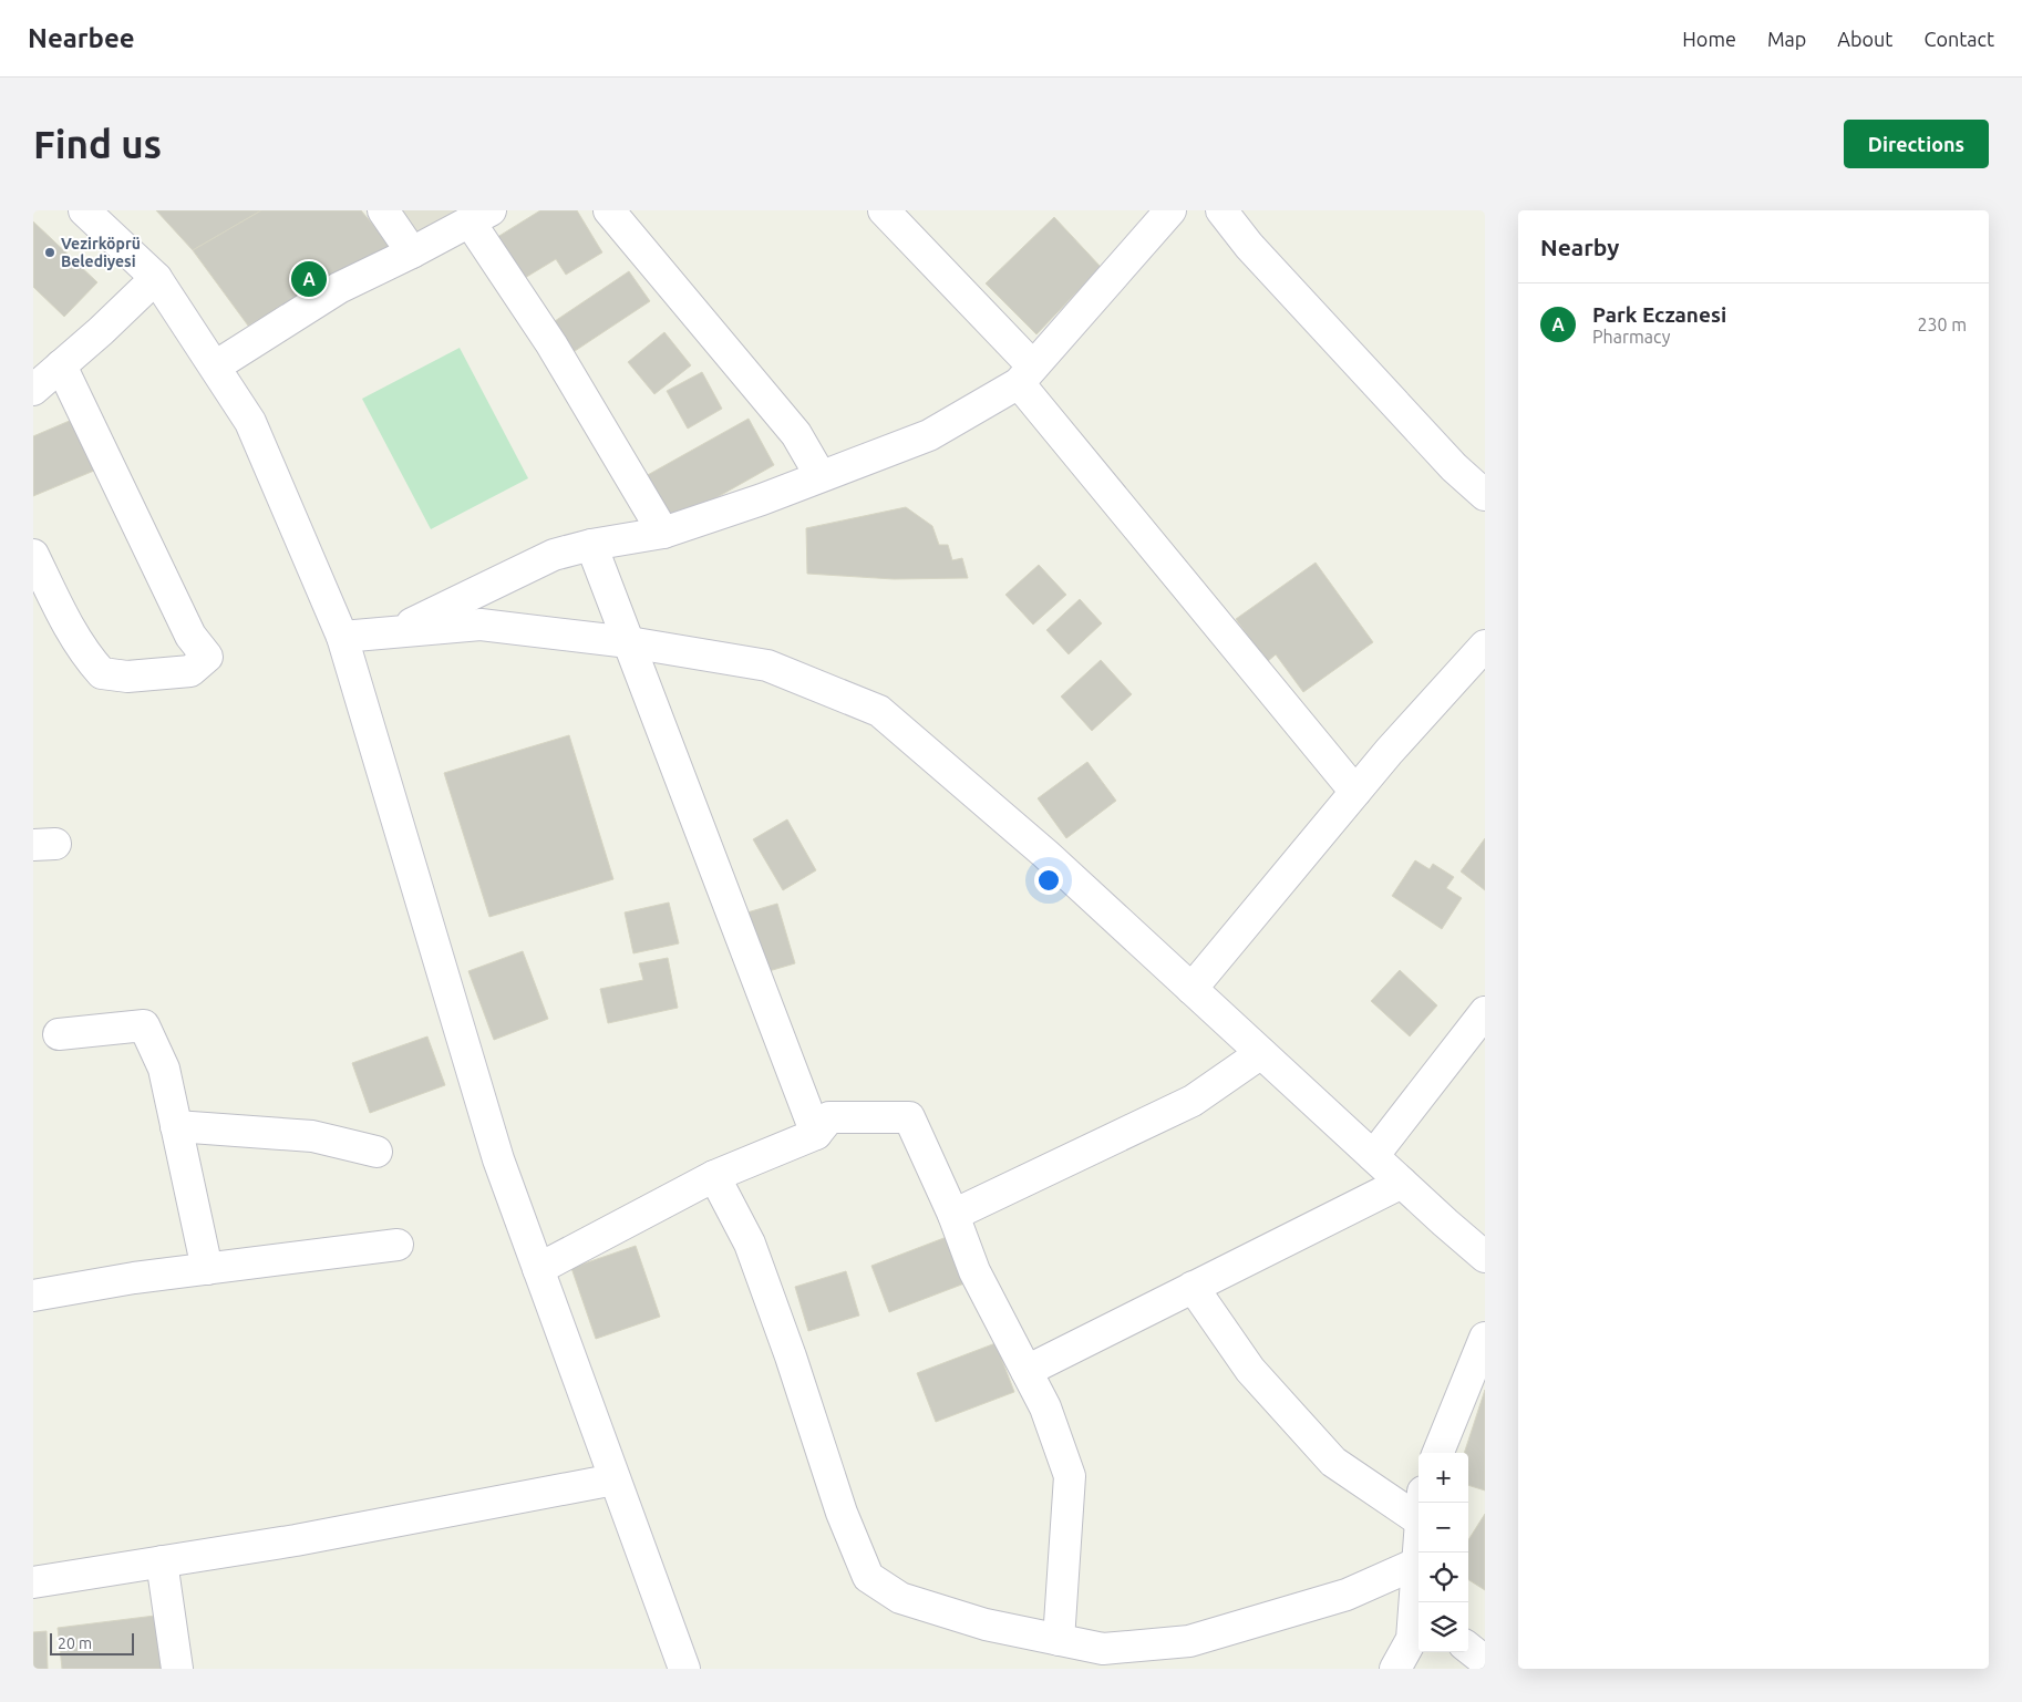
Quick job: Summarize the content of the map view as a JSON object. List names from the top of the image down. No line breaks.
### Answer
{"places":["Vezirköprü Belediyesi"],"scale_bar":"20 m","page":{"header":"Nearbee","nav":["Home","Map","About","Contact"],"buttons":"Directions","title":"Find us","heading":"Nearby","pins":"A","list":[{"mark":"A","name":"Park Eczanesi","note":"Pharmacy","value":"230 m"}],"map_buttons":["+","−"],"scale":"20 m"}}
